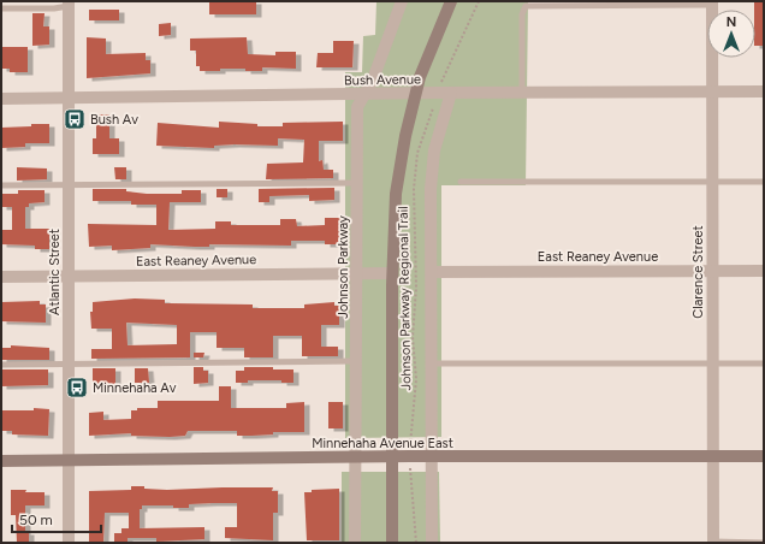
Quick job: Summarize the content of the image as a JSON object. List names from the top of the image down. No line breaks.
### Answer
{"streets":{"main road":["Minnehaha Avenue East"],"street":["Bush Avenue","East Reaney Avenue","Johnson Parkway","Atlantic Street","Clarence Street"],"path":["Johnson Parkway Regional Trail"]},"crossings":[["Bush Avenue","Johnson Parkway"],["Bush Avenue","Atlantic Street"],["Bush Avenue","Clarence Street"],["East Reaney Avenue","Johnson Parkway"],["East Reaney Avenue","Atlantic Street"],["East Reaney Avenue","Clarence Street"],["Johnson Parkway","Minnehaha Avenue East"],["Atlantic Street","Minnehaha Avenue East"],["Clarence Street","Minnehaha Avenue East"]],"places":{"bus stop":["Bush Av","Minnehaha Av"]},"scale_bar":"50 m","north":"top"}
